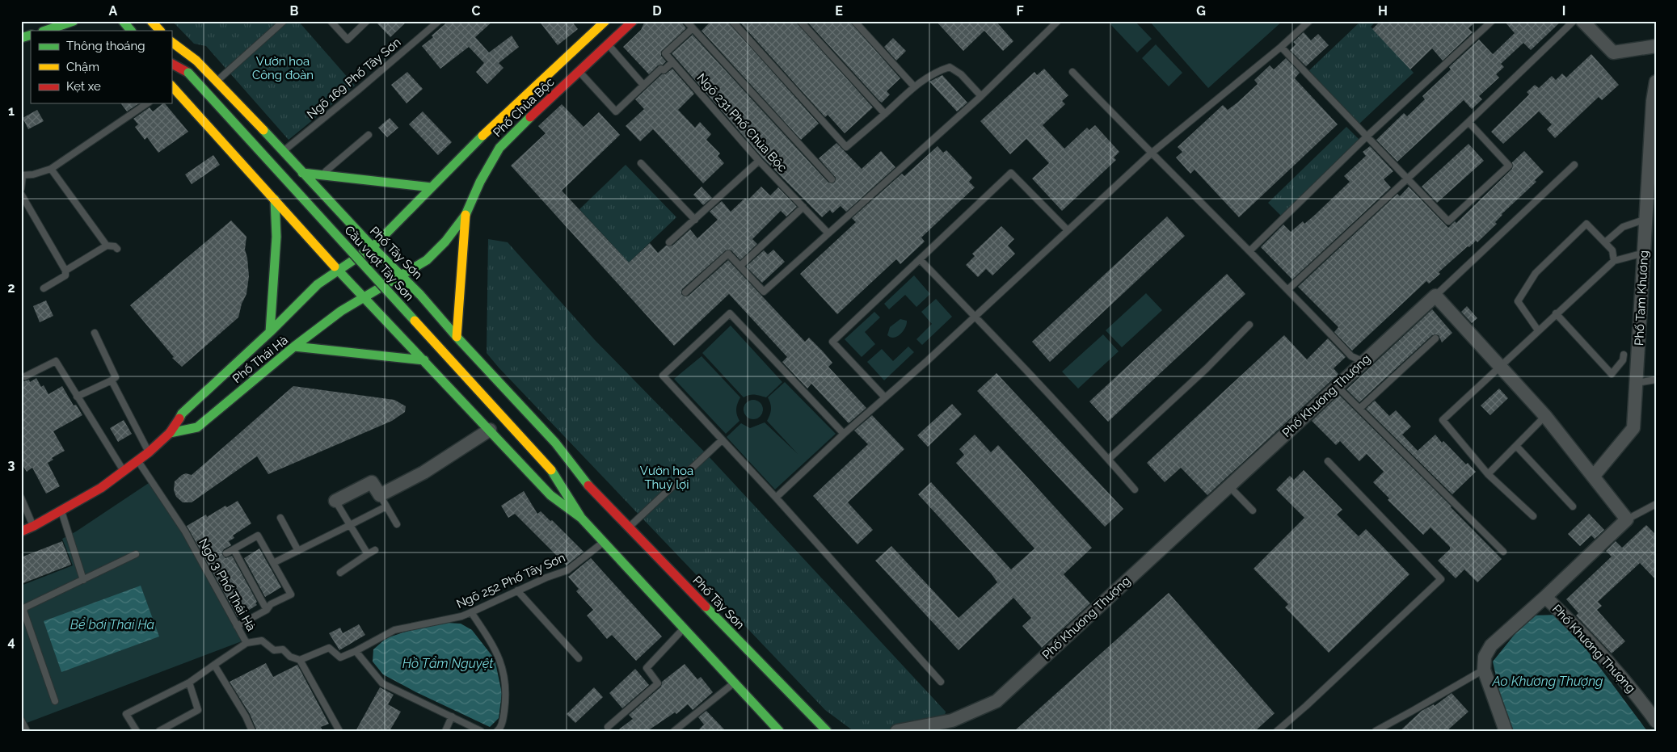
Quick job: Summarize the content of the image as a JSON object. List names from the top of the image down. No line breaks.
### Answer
{"streets":{"main road":["Phố Chùa Bộc","Phố Tây Sơn","Cầu vượt Tây Sơn","Phố Thái Hà"],"street":["Phố Tam Khương","Phố Khương Thượng"],"lane":["Ngõ 169 Phố Tây Sơn","Ngõ 231 Phố Chùa Bộc","Ngõ 252 Phố Tây Sơn","Ngõ 3 Phố Thái Hà"]},"crossings":[["Ngõ 169 Phố Tây Sơn","Phố Tây Sơn"],["Phố Chùa Bộc","Phố Tây Sơn"],["Phố Chùa Bộc","Phố Thái Hà"],["Phố Tây Sơn","Cầu vượt Tây Sơn"],["Phố Tây Sơn","Phố Thái Hà"],["Phố Thái Hà","Ngõ 3 Phố Thái Hà"]],"water":["Bể bơi Thái Hà","Hồ Tẩm Nguyệt","Ao Khương Thượng"],"parks":["Vườn hoa Công đoàn","Vườn hoa Thuỷ lợi"],"legend":["Thông thoáng","Chậm","Kẹt xe"],"grid":{"columns":["A","B","C","D","E","F","G","H","I"],"rows":["1","2","3","4"]}}
